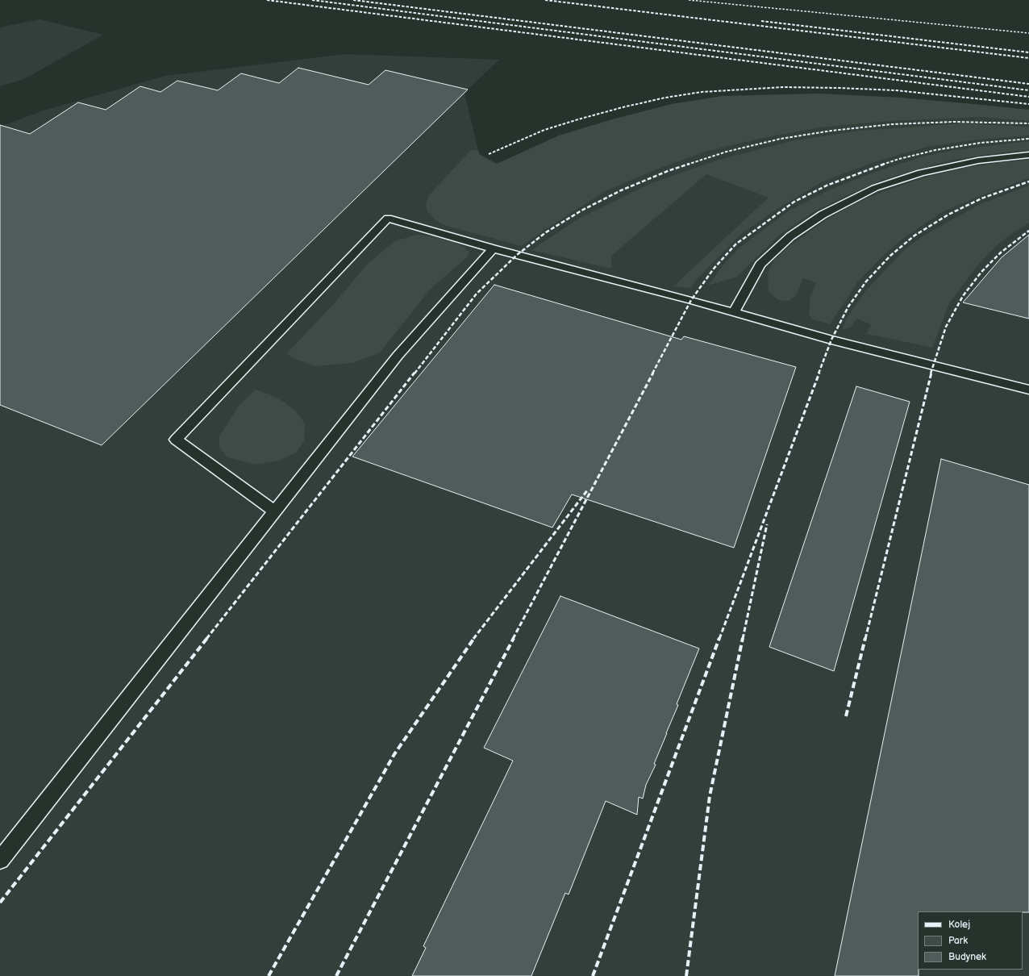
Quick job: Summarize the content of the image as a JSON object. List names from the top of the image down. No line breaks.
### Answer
{"legend":["Kolej","Park","Budynek"]}
